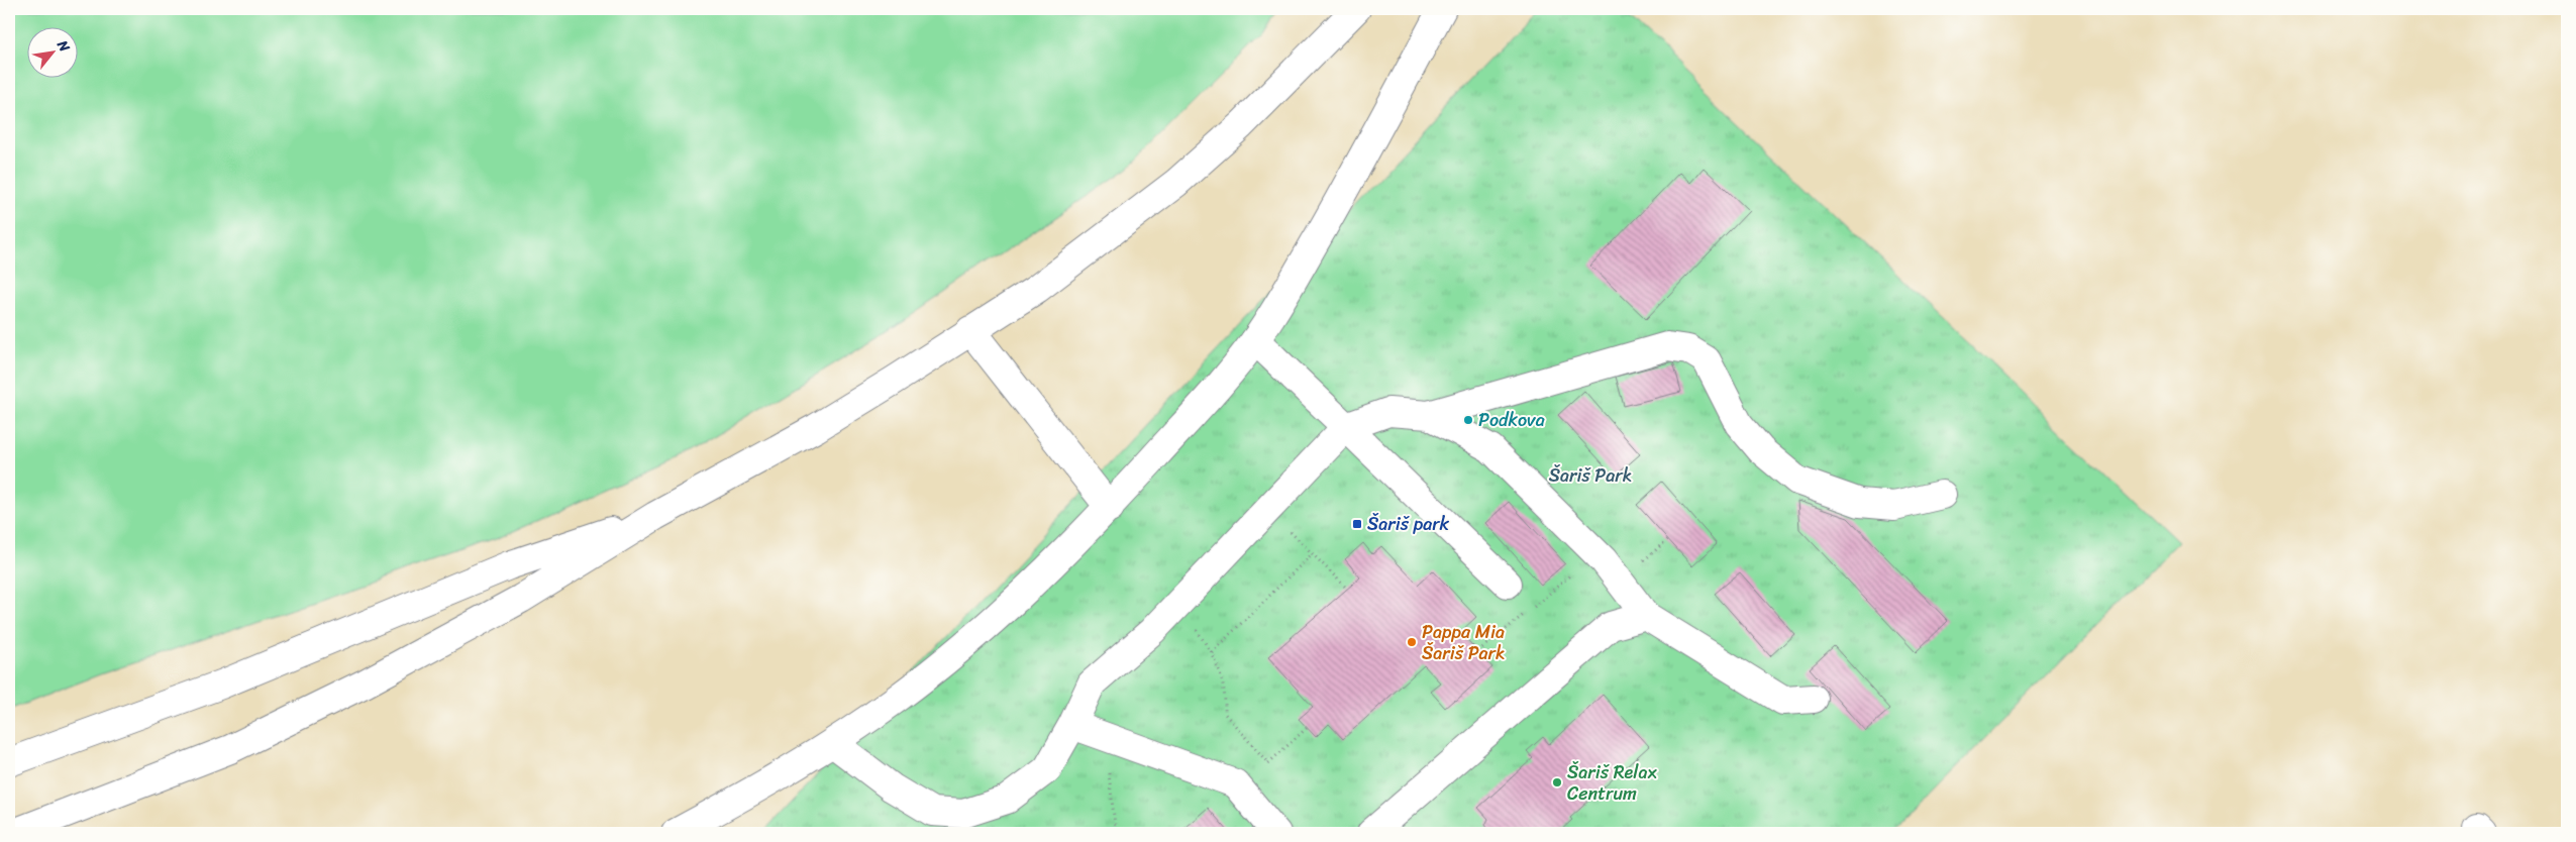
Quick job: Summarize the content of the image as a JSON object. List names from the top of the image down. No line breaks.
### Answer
{"parks":["Šariš Park"],"places":{"other":["Podkova","Pappa Mia Šariš Park","Šariš Relax Centrum"],"transit":["Šariš park"]},"north":"top right"}
